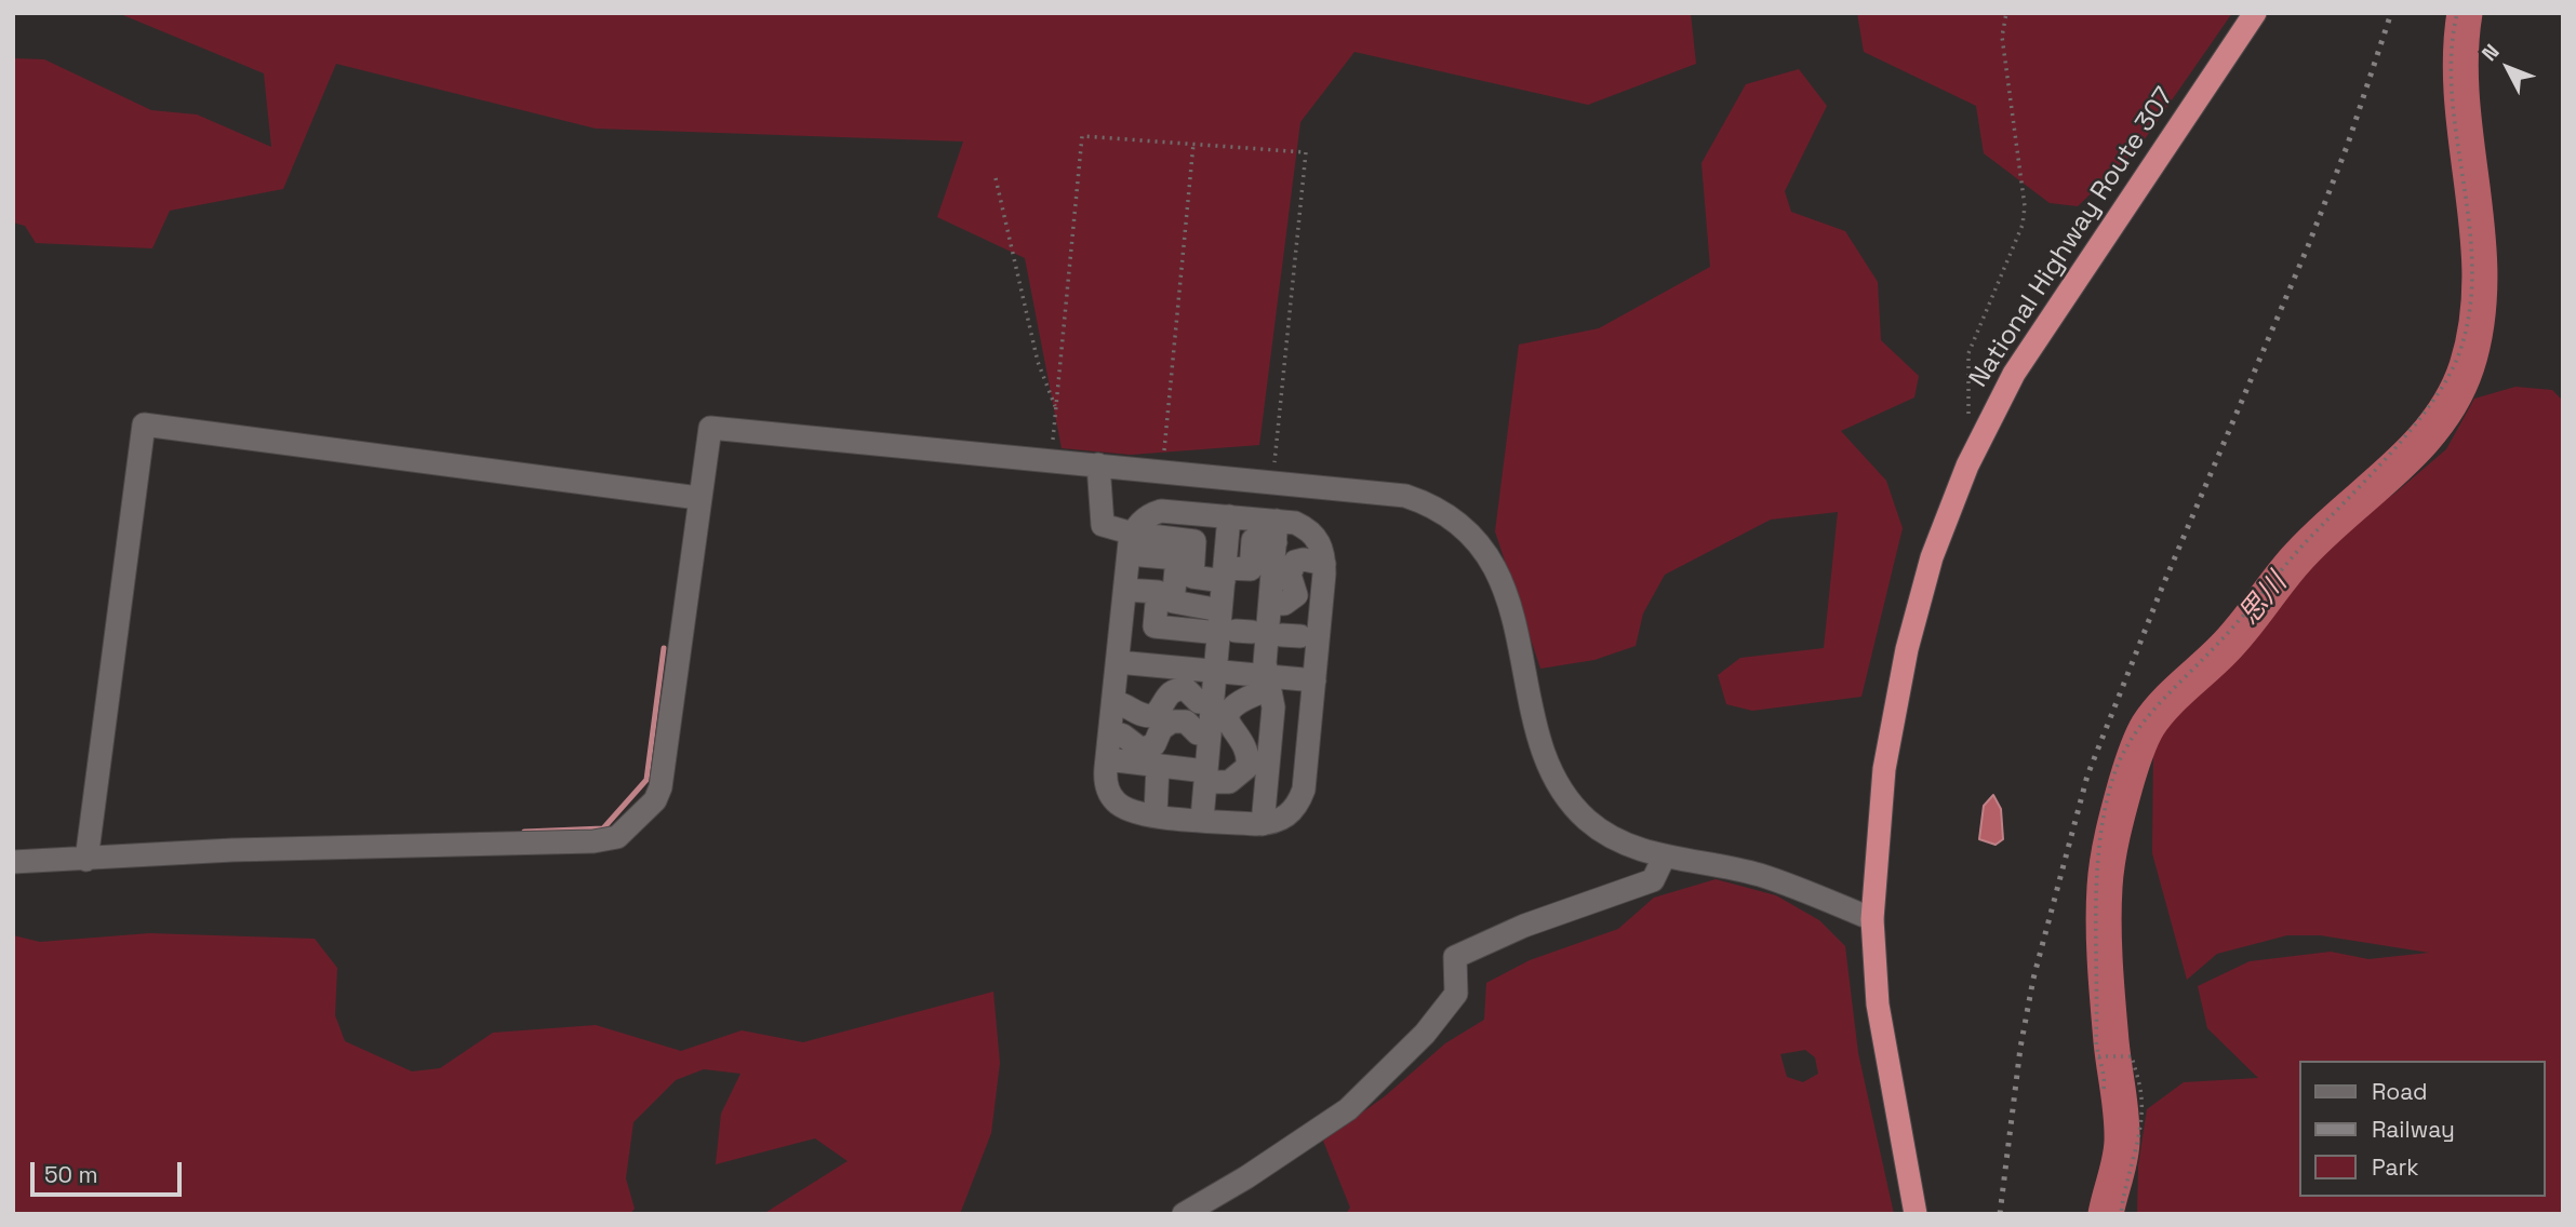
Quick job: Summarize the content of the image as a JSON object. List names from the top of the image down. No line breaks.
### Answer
{"streets":{"highway":["National Highway Route 307"]},"water":["思川"],"legend":["Road","Railway","Park"],"scale_bar":"50 m","north":"top left"}
